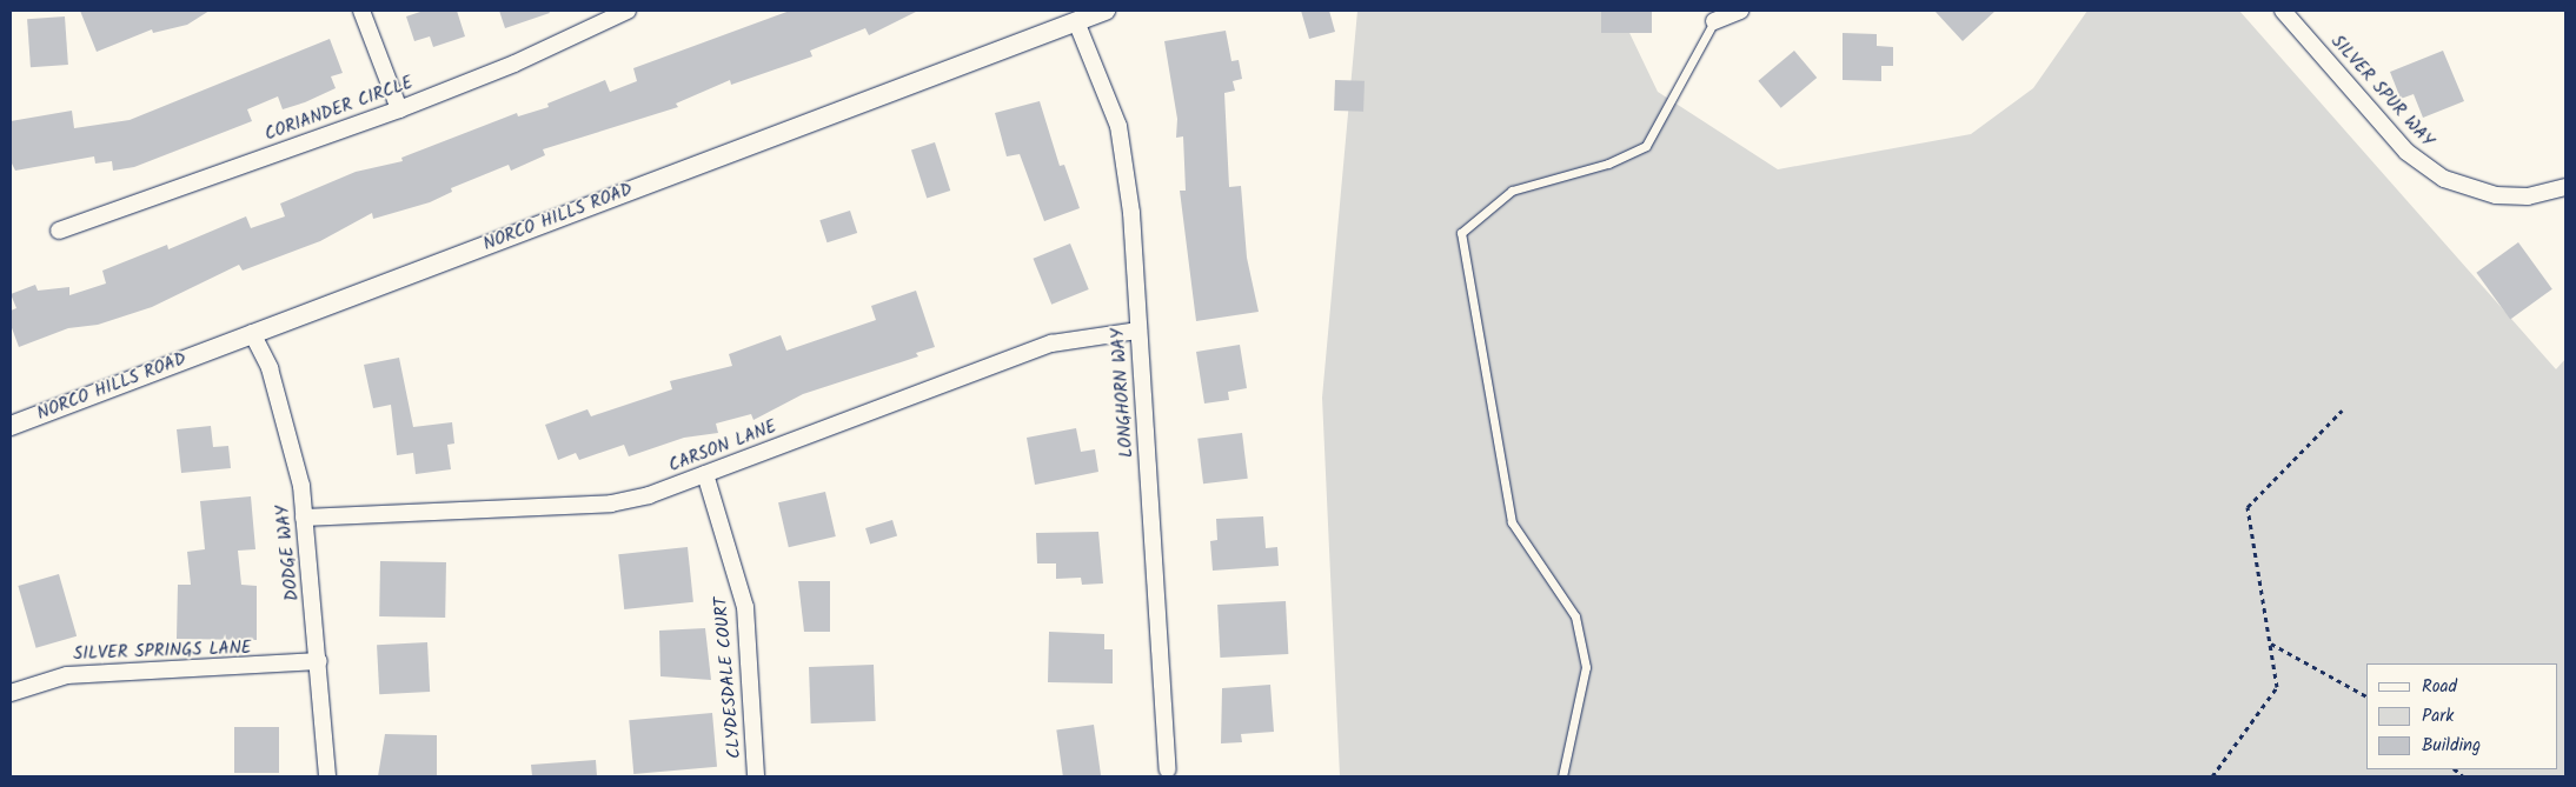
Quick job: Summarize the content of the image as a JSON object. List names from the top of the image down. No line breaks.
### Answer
{"streets":{"street":["SILVER SPUR WAY","CORIANDER CIRCLE","NORCO HILLS ROAD","LONGHORN WAY","CARSON LANE","DODGE WAY","SILVER SPRINGS LANE","CLYDESDALE COURT"]},"crossings":[["NORCO HILLS ROAD","LONGHORN WAY"],["NORCO HILLS ROAD","DODGE WAY"],["LONGHORN WAY","CARSON LANE"],["CARSON LANE","DODGE WAY"],["CARSON LANE","CLYDESDALE COURT"],["DODGE WAY","SILVER SPRINGS LANE"]],"legend":["Road","Park","Building"]}
